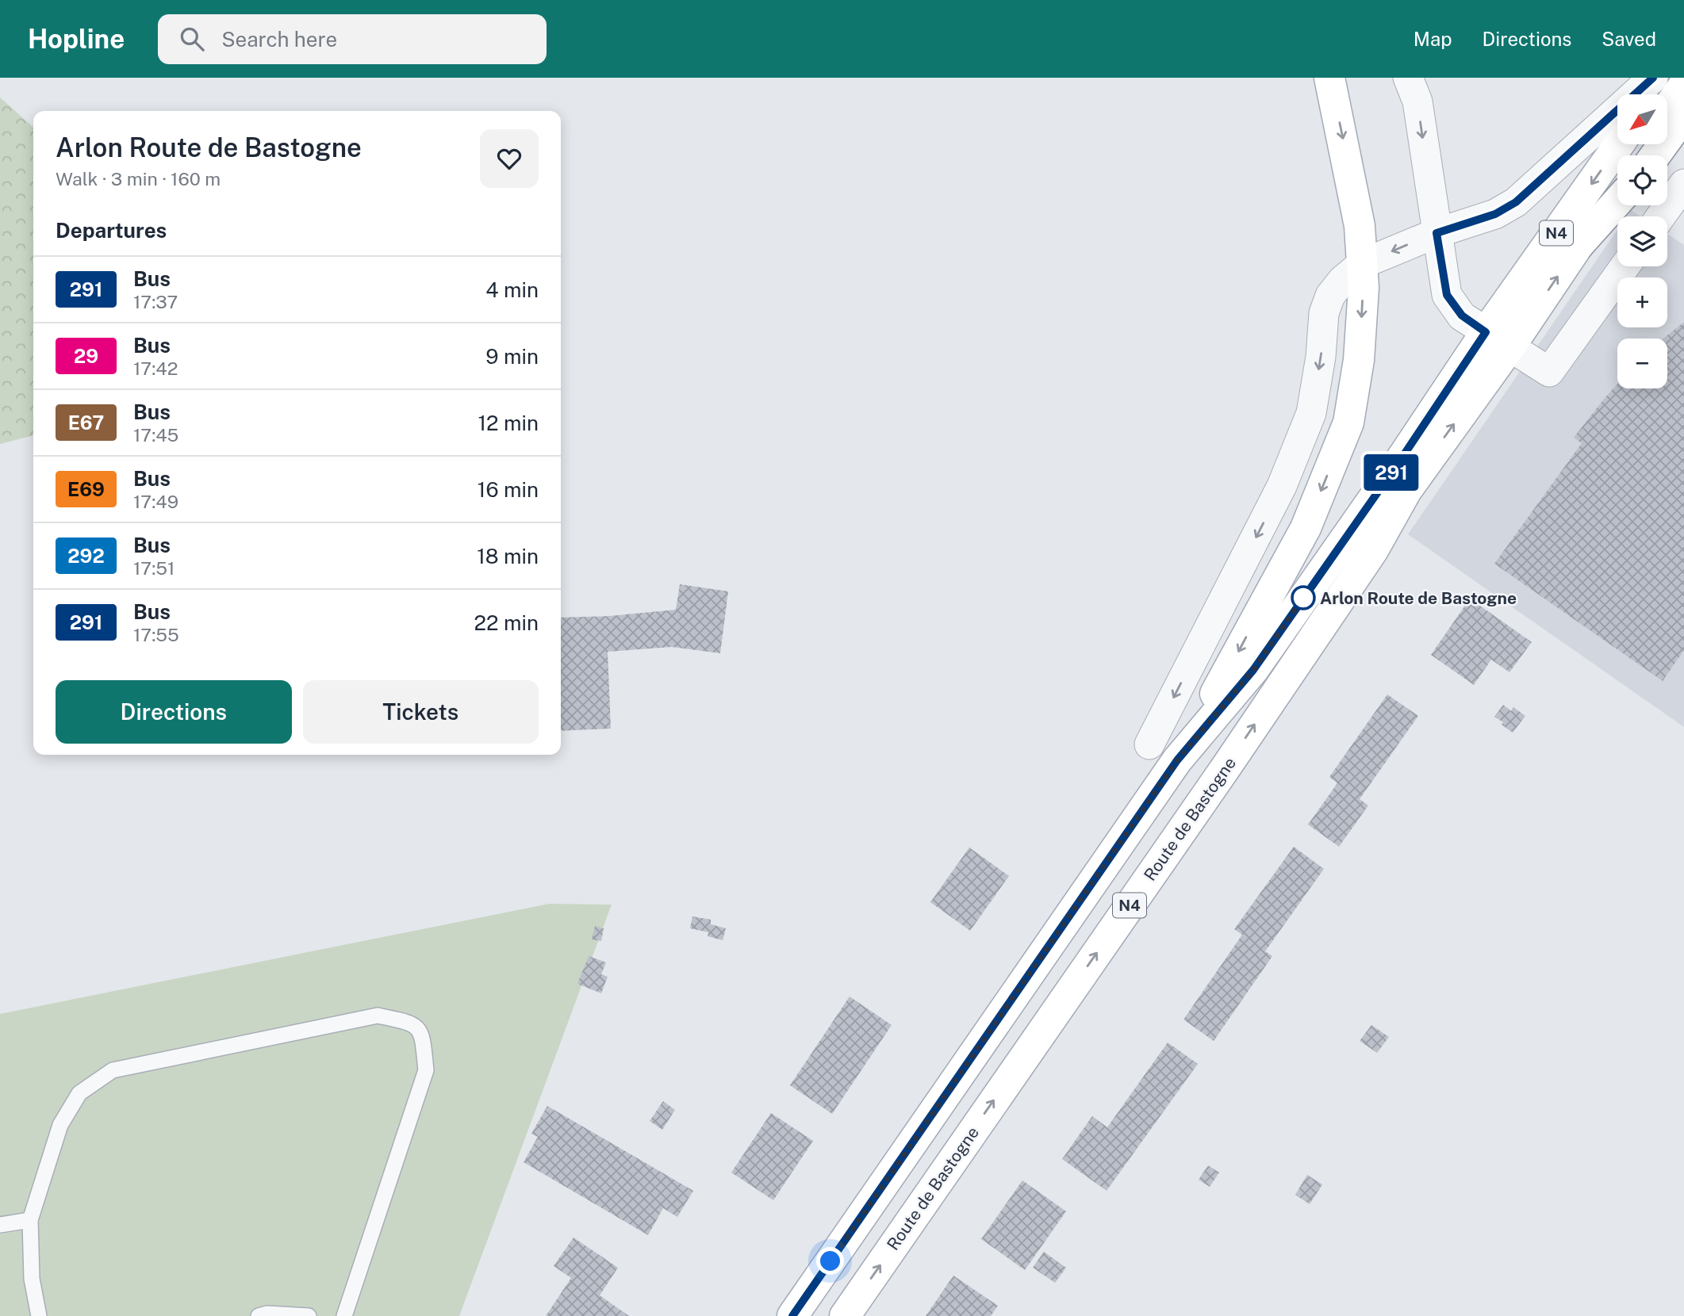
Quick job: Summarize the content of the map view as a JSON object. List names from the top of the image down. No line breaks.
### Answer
{"streets":{"main road":["N4","Route de Bastogne"]},"places":["Arlon Route de Bastogne"],"lines":["bus line 291"],"north":"bottom left","page":{"header":"Hopline","search":"Search here","nav":["Map","Directions","Saved"],"on_map":"291","map_buttons":["+","−"],"heading":[["Arlon Route de Bastogne","Walk · 3 min · 160 m"],"Departures"],"list":[{"mark":"291","name":"Bus","note":"17:37","value":"4 min"},{"mark":"29","name":"Bus","note":"17:42","value":"9 min"},{"mark":"E67","name":"Bus","note":"17:45","value":"12 min"},{"mark":"E69","name":"Bus","note":"17:49","value":"16 min"},{"mark":"292","name":"Bus","note":"17:51","value":"18 min"},{"mark":"291","name":"Bus","note":"17:55","value":"22 min"}],"buttons":["Directions","Tickets"]}}
